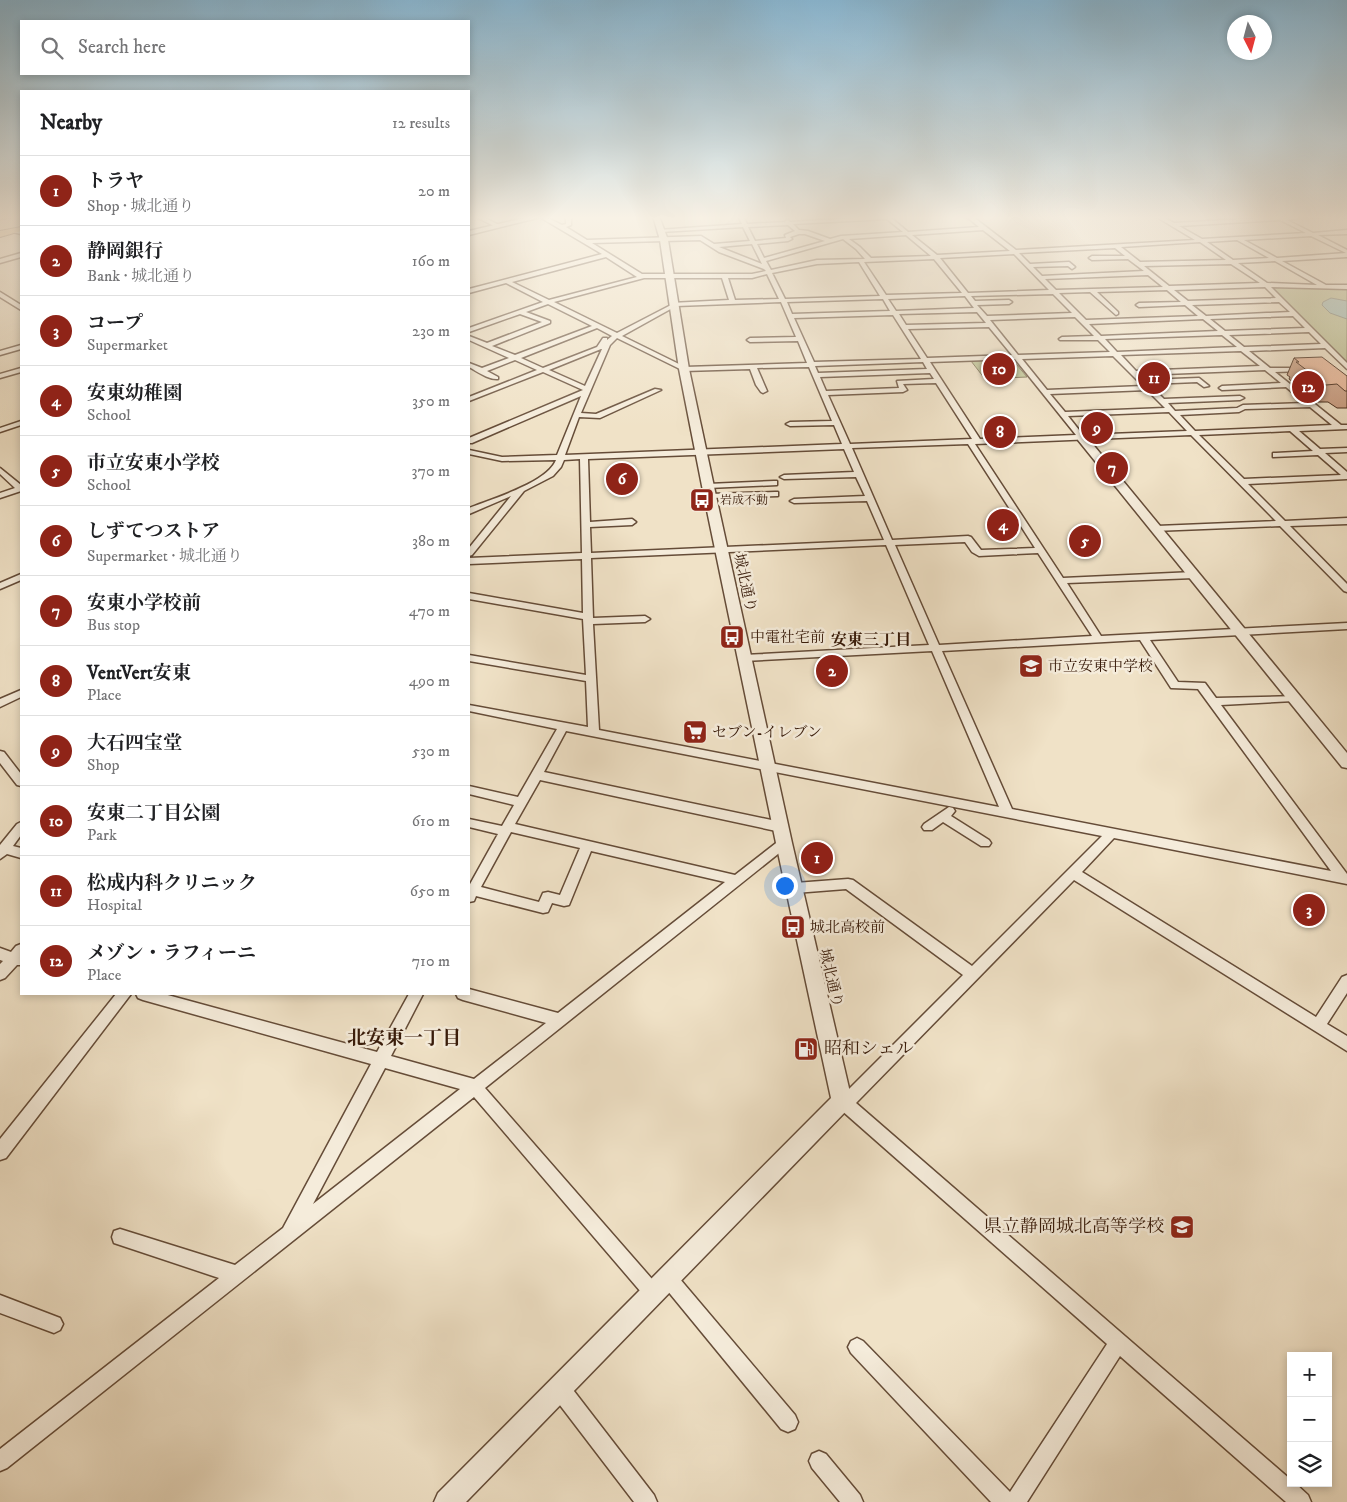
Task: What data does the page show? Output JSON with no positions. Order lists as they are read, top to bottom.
{
  "streets": {
    "street": ["城北通り"]
  },
  "districts": ["安東三丁目", "北安東一丁目"],
  "places": {
    "bus stop": ["岩成不動", "中電社宅前", "城北高校前"],
    "school or university": ["市立安東中学校", "県立静岡城北高等学校"],
    "supermarket": ["セブン-イレブン"],
    "fuel station": ["昭和シェル"]
  },
  "north": "bottom",
  "page": {
    "search": "Search here",
    "heading": ["Nearby", "12 results"],
    "list": [
      {
        "mark": "1",
        "name": "トラヤ",
        "note": "Shop · 城北通り",
        "value": "20 m"
      },
      {
        "mark": "2",
        "name": "静岡銀行",
        "note": "Bank · 城北通り",
        "value": "160 m"
      },
      {
        "mark": "3",
        "name": "コープ",
        "note": "Supermarket",
        "value": "230 m"
      },
      {
        "mark": "4",
        "name": "安東幼稚園",
        "note": "School",
        "value": "350 m"
      },
      {
        "mark": "5",
        "name": "市立安東小学校",
        "note": "School",
        "value": "370 m"
      },
      {
        "mark": "6",
        "name": "しずてつストア",
        "note": "Supermarket · 城北通り",
        "value": "380 m"
      },
      {
        "mark": "7",
        "name": "安東小学校前",
        "note": "Bus stop",
        "value": "470 m"
      },
      {
        "mark": "8",
        "name": "VentVert安東",
        "note": "Place",
        "value": "490 m"
      },
      {
        "mark": "9",
        "name": "大石四宝堂",
        "note": "Shop",
        "value": "530 m"
      },
      {
        "mark": "10",
        "name": "安東二丁目公園",
        "note": "Park",
        "value": "610 m"
      },
      {
        "mark": "11",
        "name": "松成内科クリニック",
        "note": "Hospital",
        "value": "650 m"
      },
      {
        "mark": "12",
        "name": "メゾン・ラフィーニ",
        "note": "Place",
        "value": "710 m"
      }
    ],
    "pins": [
      "10",
      "11",
      "12",
      "9",
      "8",
      "7",
      "6",
      "4",
      "5",
      "2",
      "1",
      "3"
    ],
    "map_buttons": ["+", "−"]
  }
}
